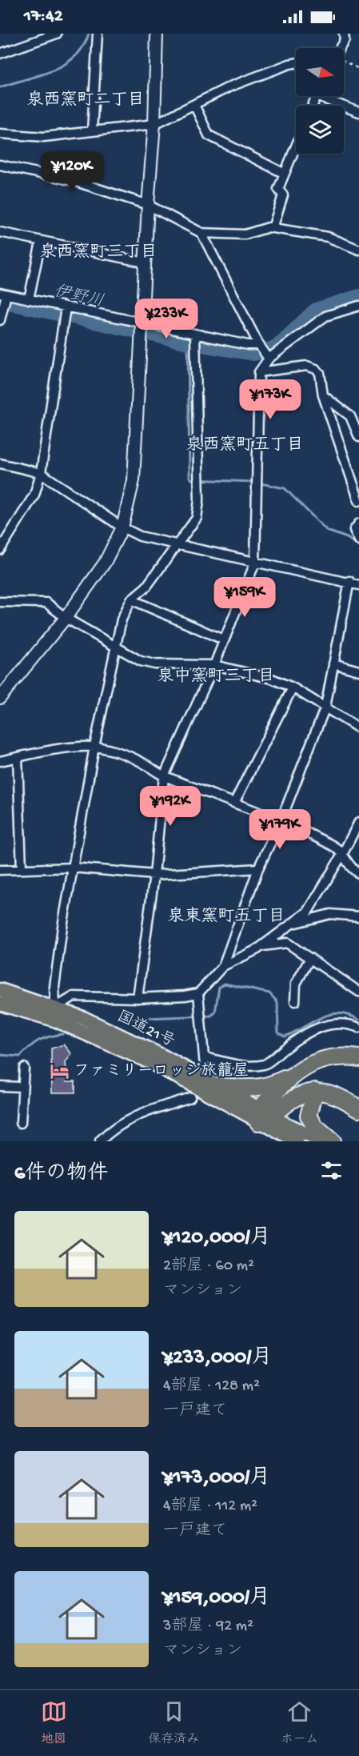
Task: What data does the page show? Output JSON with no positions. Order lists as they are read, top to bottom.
{
  "streets": {
    "highway": ["国道21号"]
  },
  "districts": [
    "泉西窯町二丁目",
    "泉西窯町三丁目",
    "泉西窯町五丁目",
    "泉中窯町三丁目",
    "泉東窯町五丁目"
  ],
  "water": ["伊野川"],
  "places": {
    "hotel": ["ファミリーロッジ旅籠屋"]
  },
  "north": "right",
  "page": {
    "status": "17:42",
    "price": [
      "¥120K",
      "¥233K",
      "¥173K",
      "¥159K",
      "¥192K",
      "¥179K"
    ],
    "heading": "6件の物件",
    "list": [
      {
        "name": "¥120,000/月",
        "note": "2部屋 · 60 m² · マンション"
      },
      {
        "name": "¥233,000/月",
        "note": "4部屋 · 128 m² · 一戸建て"
      },
      {
        "name": "¥173,000/月",
        "note": "4部屋 · 112 m² · 一戸建て"
      },
      {
        "name": "¥159,000/月",
        "note": "3部屋 · 92 m² · マンション"
      }
    ],
    "tabs": ["地図", "保存済み", "ホーム"]
  }
}
